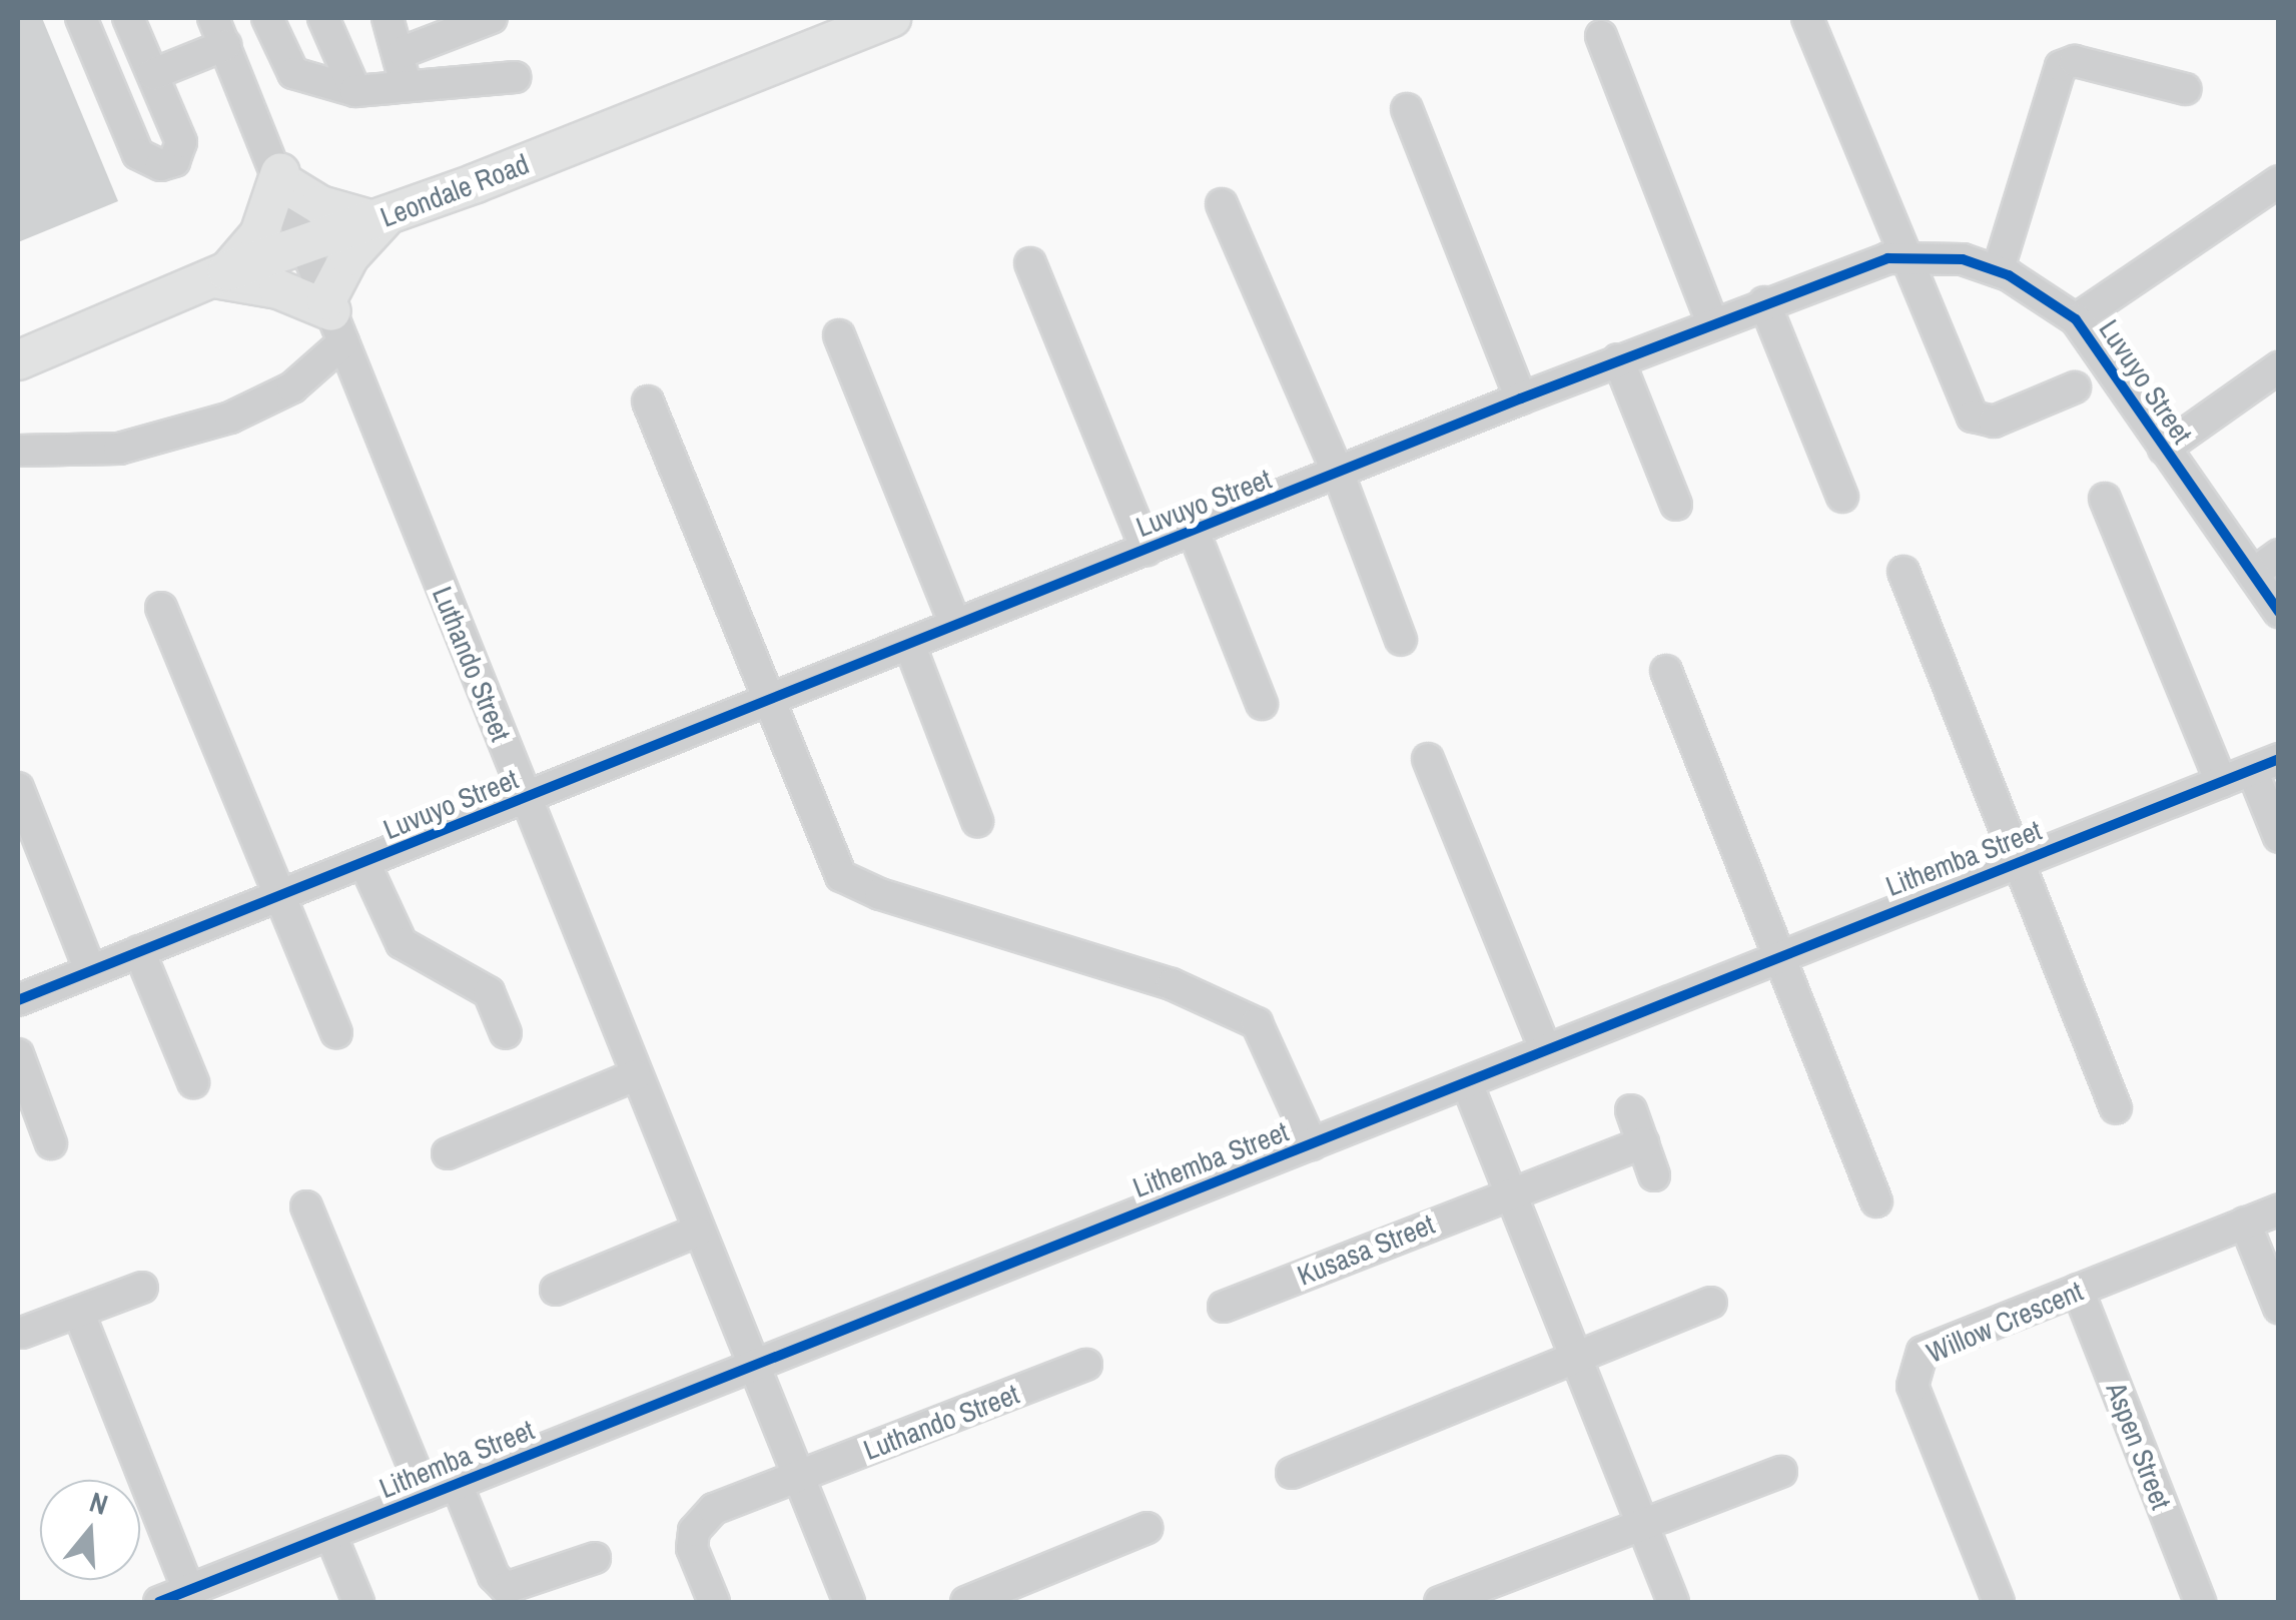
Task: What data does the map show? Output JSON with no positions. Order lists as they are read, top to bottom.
{
  "streets": {
    "main road": ["Leondale Road"],
    "street": [
      "Luvuyo Street",
      "Luthando Street",
      "Lithemba Street",
      "Kusasa Street",
      "Willow Crescent",
      "Aspen Street"
    ]
  },
  "crossings": [
    ["Leondale Road", "Luthando Street"],
    ["Luvuyo Street", "Luthando Street"],
    ["Luvuyo Street", "Lithemba Street"],
    ["Luthando Street", "Lithemba Street"],
    ["Willow Crescent", "Aspen Street"]
  ],
  "north": "top"
}
